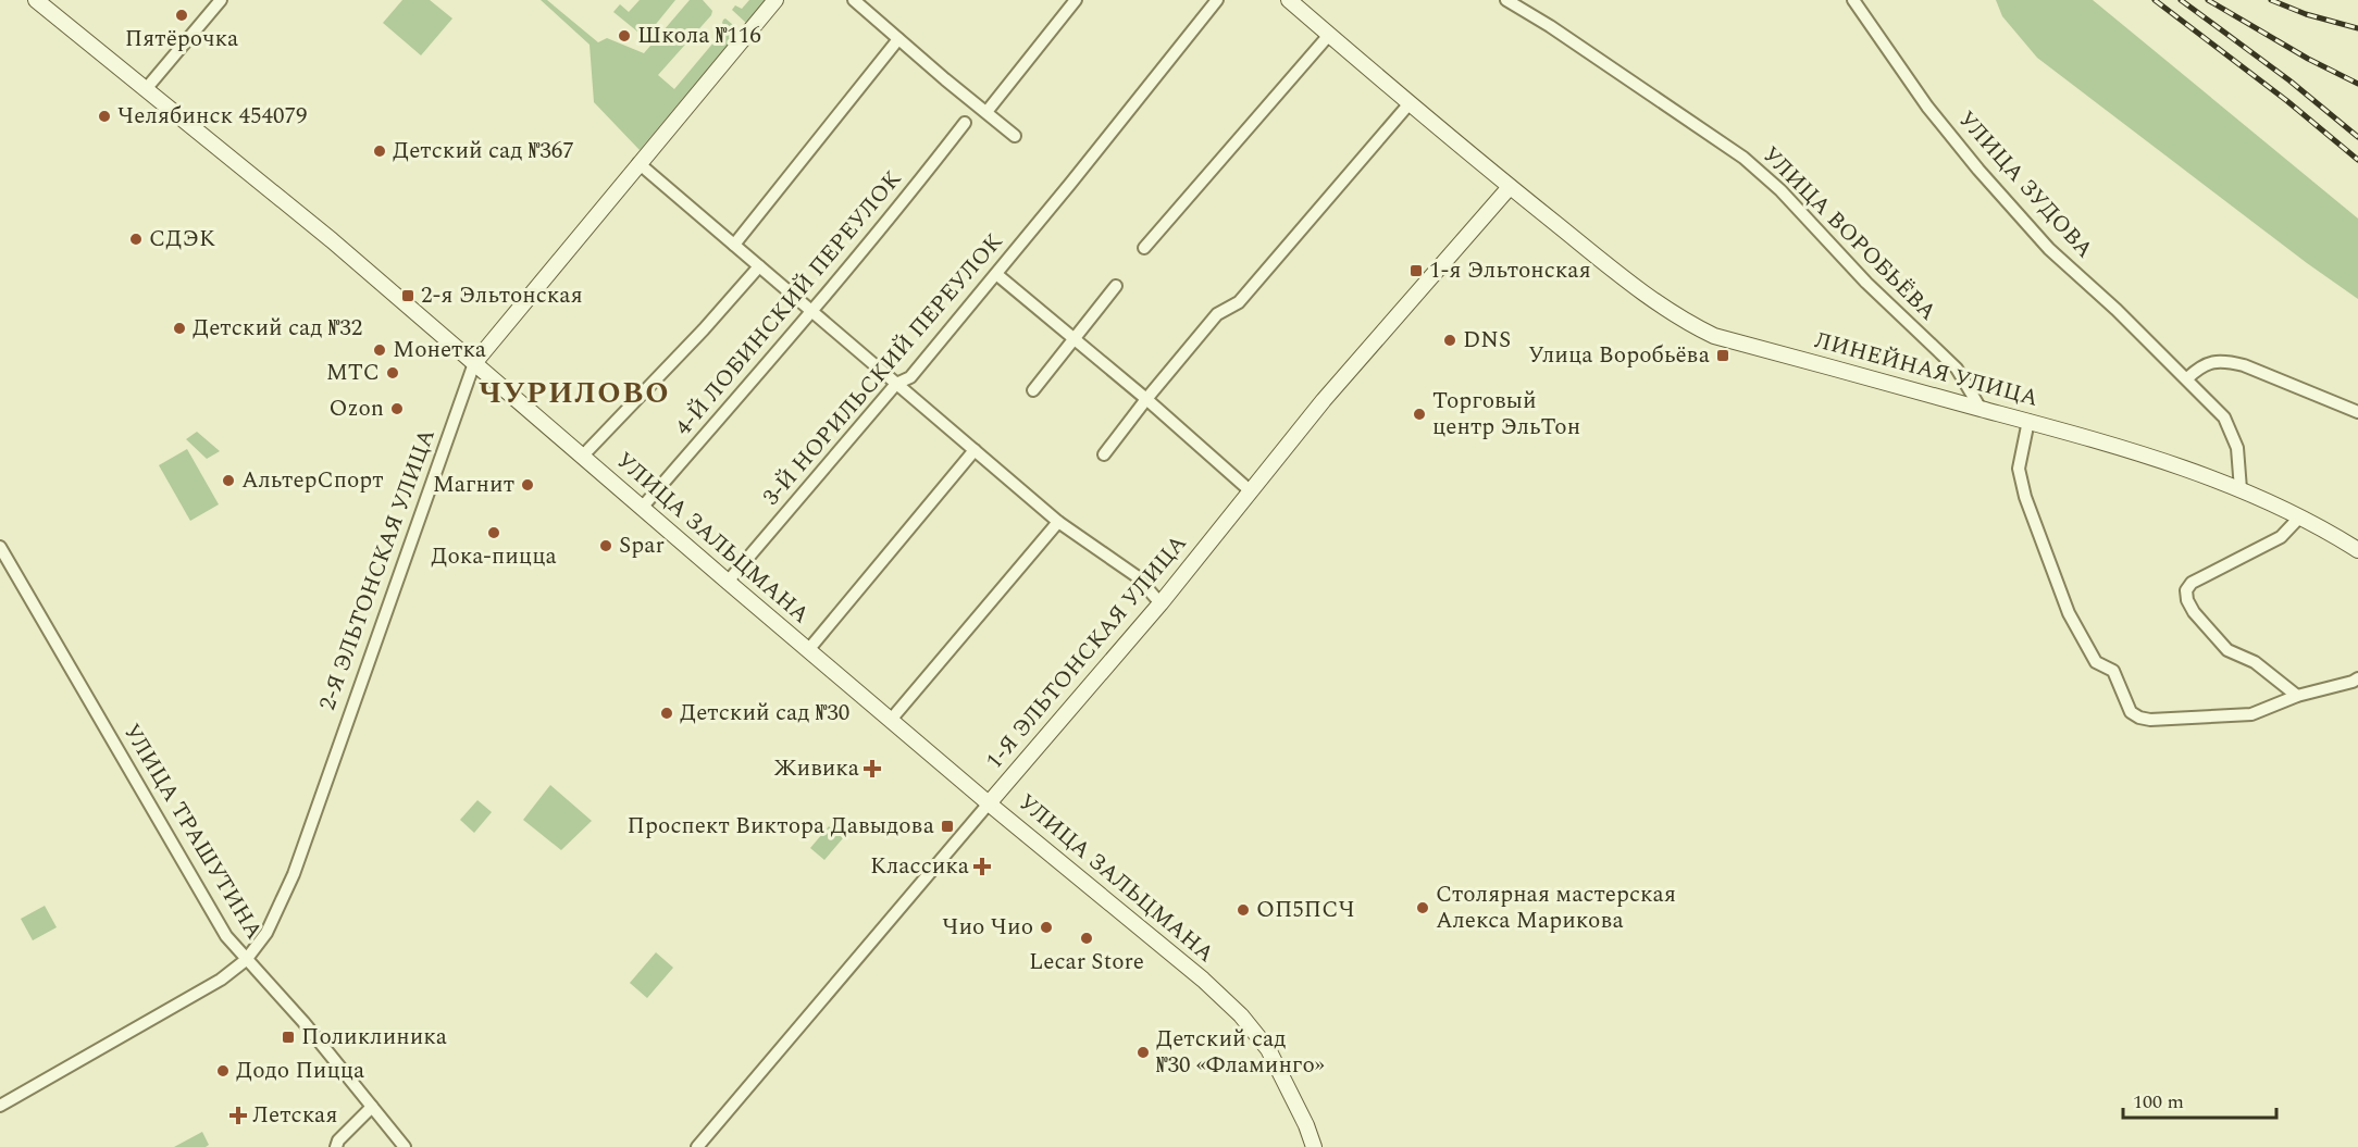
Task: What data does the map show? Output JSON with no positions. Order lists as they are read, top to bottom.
{
  "streets": {
    "street": [
      "УЛИЦА ЗУДОВА",
      "УЛИЦА ВОРОБЬЁВА",
      "4-Й ЛОБИНСКИЙ ПЕРЕУЛОК",
      "3-Й НОРИЛЬСКИЙ ПЕРЕУЛОК",
      "ЛИНЕЙНАЯ УЛИЦА",
      "УЛИЦА ЗАЛЬЦМАНА",
      "2-Я ЭЛЬТОНСКАЯ УЛИЦА",
      "1-Я ЭЛЬТОНСКАЯ УЛИЦА",
      "УЛИЦА ТРАШУТИНА"
    ]
  },
  "crossings": [
    ["УЛИЦА ЗУДОВА", "ЛИНЕЙНАЯ УЛИЦА"],
    ["УЛИЦА ВОРОБЬЁВА", "ЛИНЕЙНАЯ УЛИЦА"],
    ["4-Й ЛОБИНСКИЙ ПЕРЕУЛОК", "УЛИЦА ЗАЛЬЦМАНА"],
    ["3-Й НОРИЛЬСКИЙ ПЕРЕУЛОК", "УЛИЦА ЗАЛЬЦМАНА"],
    ["ЛИНЕЙНАЯ УЛИЦА", "1-Я ЭЛЬТОНСКАЯ УЛИЦА"],
    ["УЛИЦА ЗАЛЬЦМАНА", "2-Я ЭЛЬТОНСКАЯ УЛИЦА"],
    ["УЛИЦА ЗАЛЬЦМАНА", "1-Я ЭЛЬТОНСКАЯ УЛИЦА"],
    ["2-Я ЭЛЬТОНСКАЯ УЛИЦА", "УЛИЦА ТРАШУТИНА"]
  ],
  "districts": ["ЧУРИЛОВО"],
  "places": {
    "other": [
      "Пятёрочка",
      "Школа №116",
      "Челябинск 454079",
      "Детский сад №367",
      "СДЭК",
      "Детский сад №32",
      "DNS",
      "Монетка",
      "МТС",
      "Ozon",
      "Торговый центр ЭльТон",
      "АльтерСпорт",
      "Магнит",
      "Дока-пицца",
      "Spar",
      "Детский сад №30",
      "Столярная мастерская Алекса Марикова",
      "ОП5ПСЧ",
      "Чио Чио",
      "Lecar Store",
      "Детский сад №30 «Фламинго»",
      "Додо Пицца"
    ],
    "transit": [
      "1-я Эльтонская",
      "2-я Эльтонская",
      "Улица Воробьёва",
      "Проспект Виктора Давыдова",
      "Поликлиника"
    ],
    "health": ["Живика", "Классика", "Летская"]
  },
  "scale_bar": "100 m"
}
